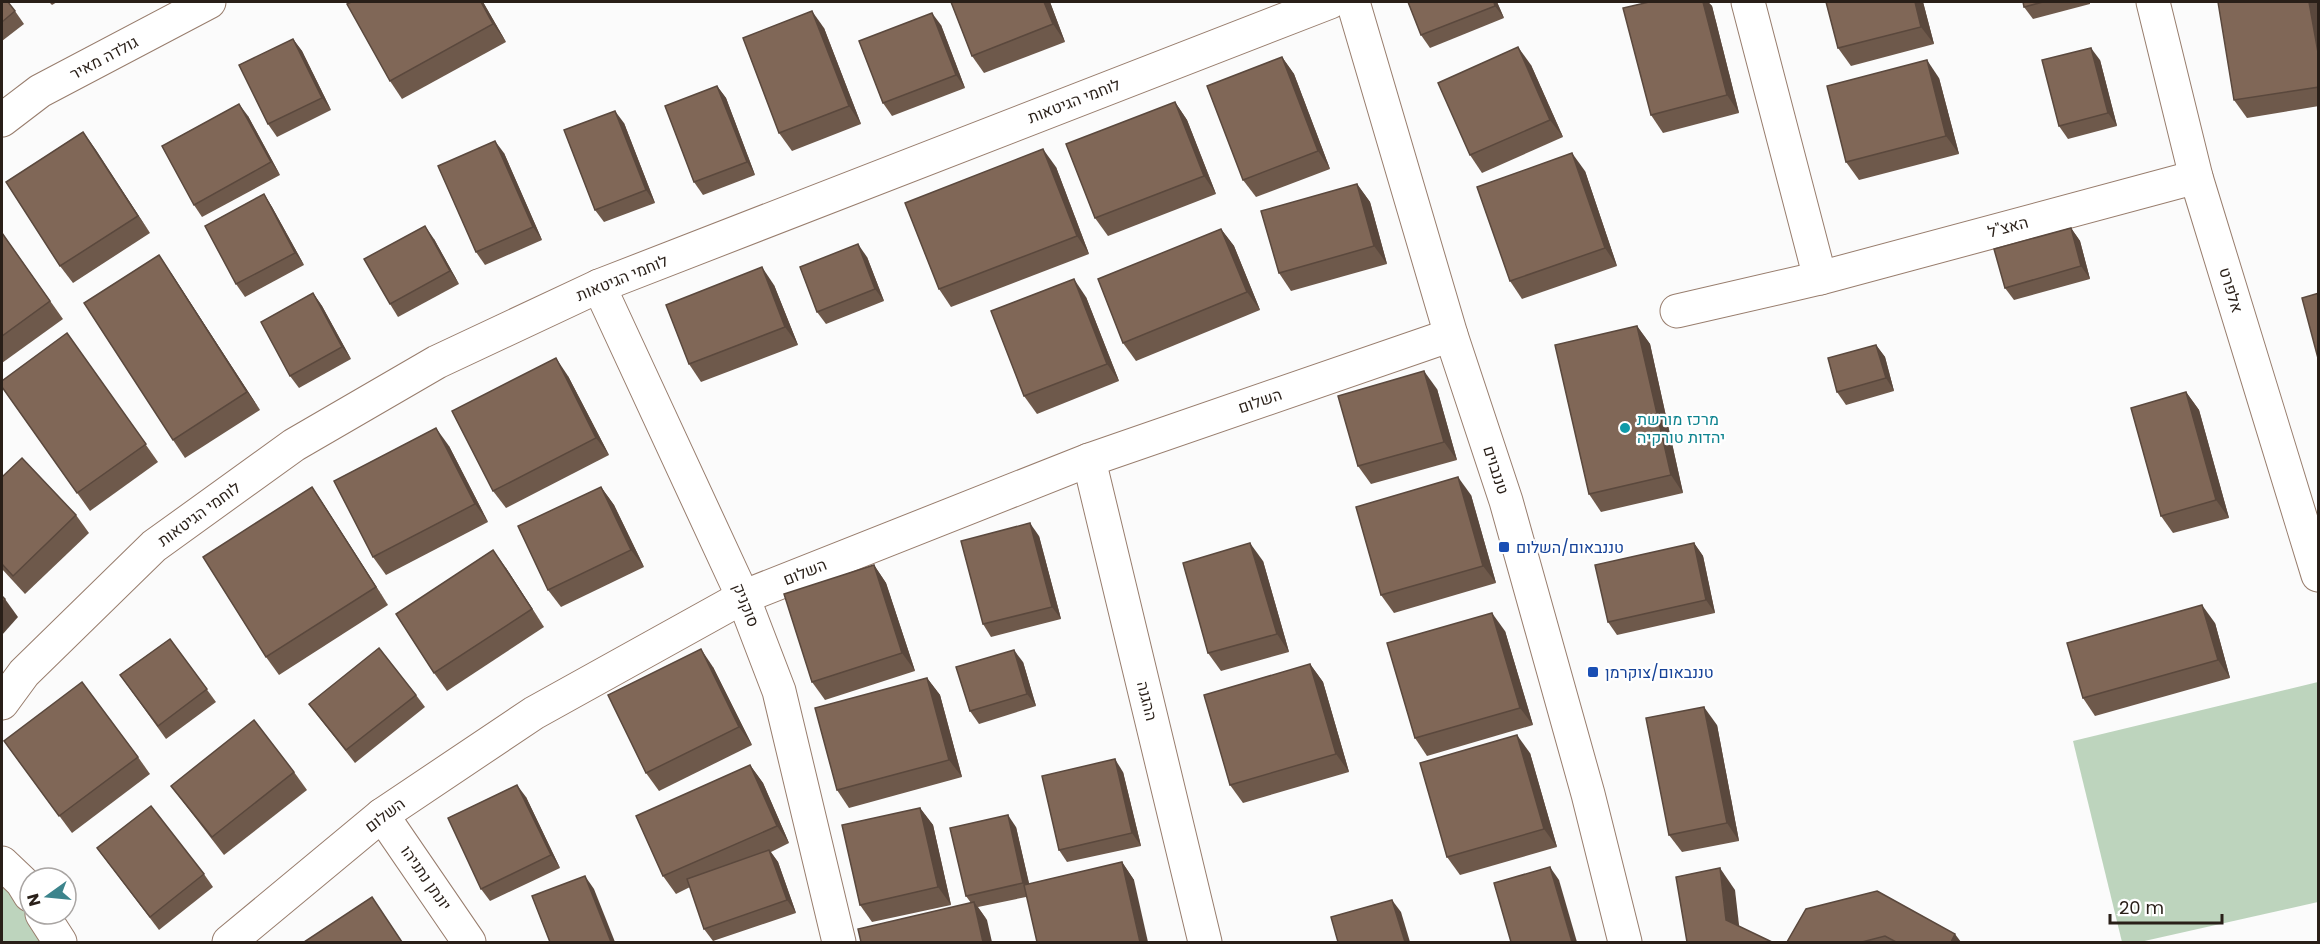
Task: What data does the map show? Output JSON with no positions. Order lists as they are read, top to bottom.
{
  "streets": {
    "street": [
      "גולדה מאיר",
      "לוחמי הגיטאות",
      "האצ\"ל",
      "אלפרט",
      "השלום",
      "טננבוים",
      "סוקניק",
      "ההגנה",
      "יונתן נתניהו"
    ]
  },
  "crossings": [
    ["לוחמי הגיטאות", "סוקניק"],
    ["האצ\"ל", "אלפרט"],
    ["השלום", "טננבוים"],
    ["השלום", "סוקניק"],
    ["השלום", "ההגנה"],
    ["השלום", "יונתן נתניהו"]
  ],
  "places": {
    "other": ["מרכז מורשת יהדות טורקיה"],
    "transit": ["טננבאום/השלום", "טננבאום/צוקרמן"]
  },
  "scale_bar": "20 m",
  "north": "left"
}
